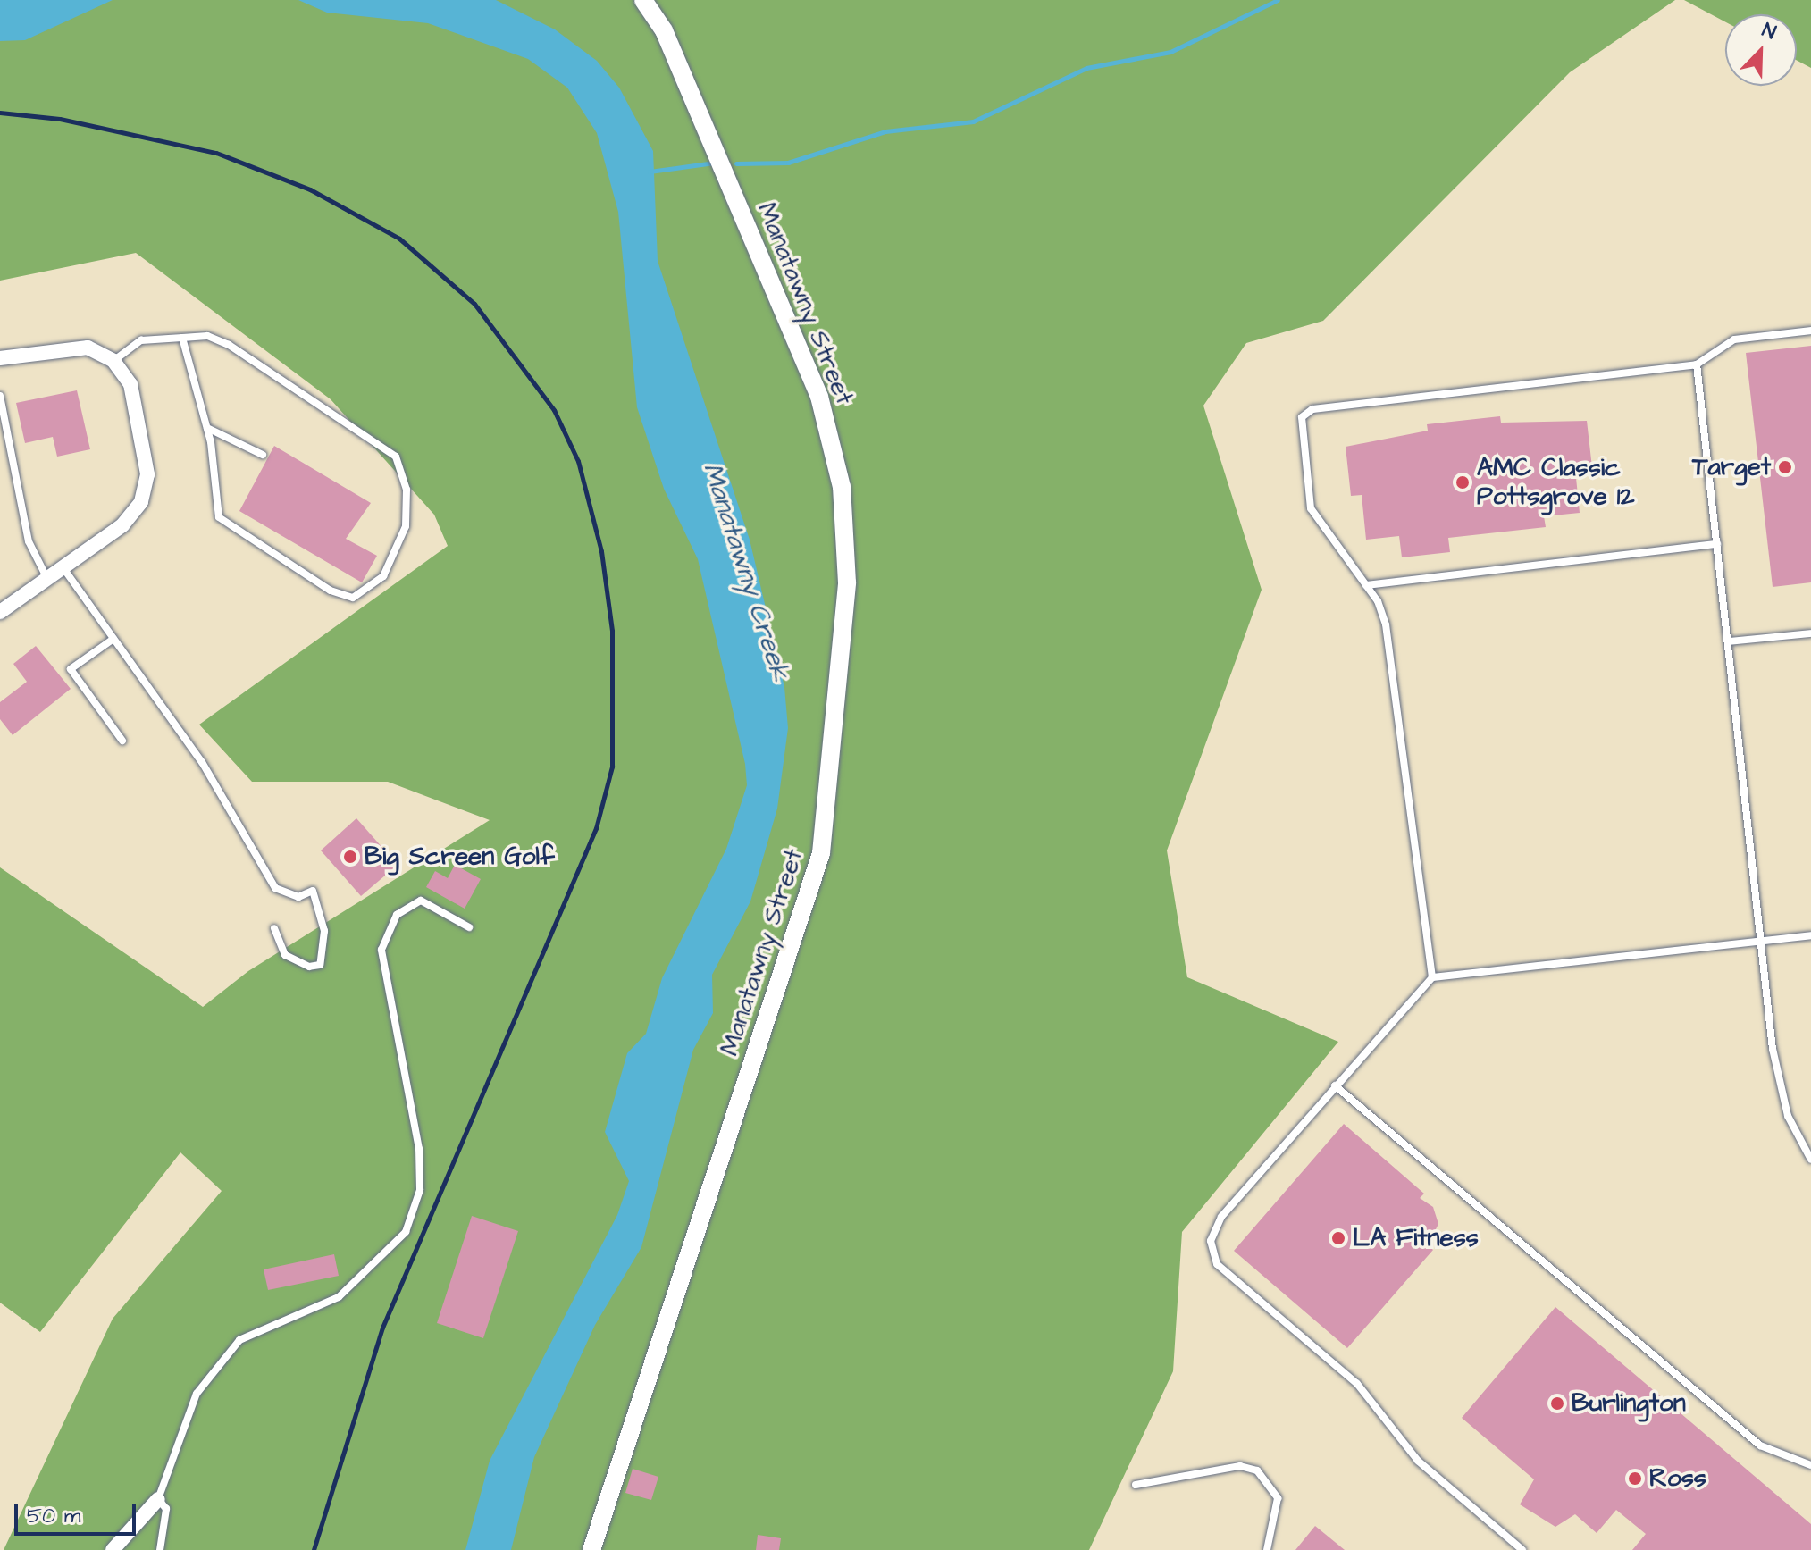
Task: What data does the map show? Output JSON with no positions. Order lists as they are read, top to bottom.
{
  "streets": {
    "street": ["Manatawny Street"]
  },
  "water": ["Manatawny Creek"],
  "places": [
    "Target",
    "AMC Classic Pottsgrove 12",
    "Big Screen Golf",
    "LA Fitness",
    "Burlington",
    "Ross"
  ],
  "scale_bar": "50 m",
  "north": "top right"
}
